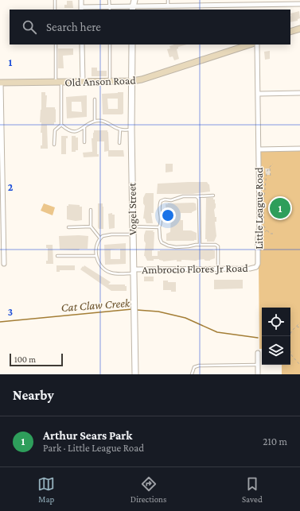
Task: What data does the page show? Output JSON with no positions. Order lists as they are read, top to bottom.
{
  "streets": {
    "main road": ["Old Anson Road"],
    "street": ["Little League Road", "Vogel Street", "Ambrocio Flores Jr Road"]
  },
  "crossings": [
    ["Old Anson Road", "Vogel Street"],
    ["Little League Road", "Ambrocio Flores Jr Road"],
    ["Vogel Street", "Ambrocio Flores Jr Road"]
  ],
  "water": ["Cat Claw Creek"],
  "scale_bar": "100 m",
  "page": {
    "search": "Search here",
    "pins": "1",
    "scale": "100 m",
    "heading": "Nearby",
    "list": [
      {
        "mark": "1",
        "name": "Arthur Sears Park",
        "note": "Park · Little League Road",
        "value": "210 m"
      }
    ],
    "nav": ["Map", "Directions", "Saved"]
  },
  "grid": {
    "rows": ["1", "2", "3"]
  }
}
